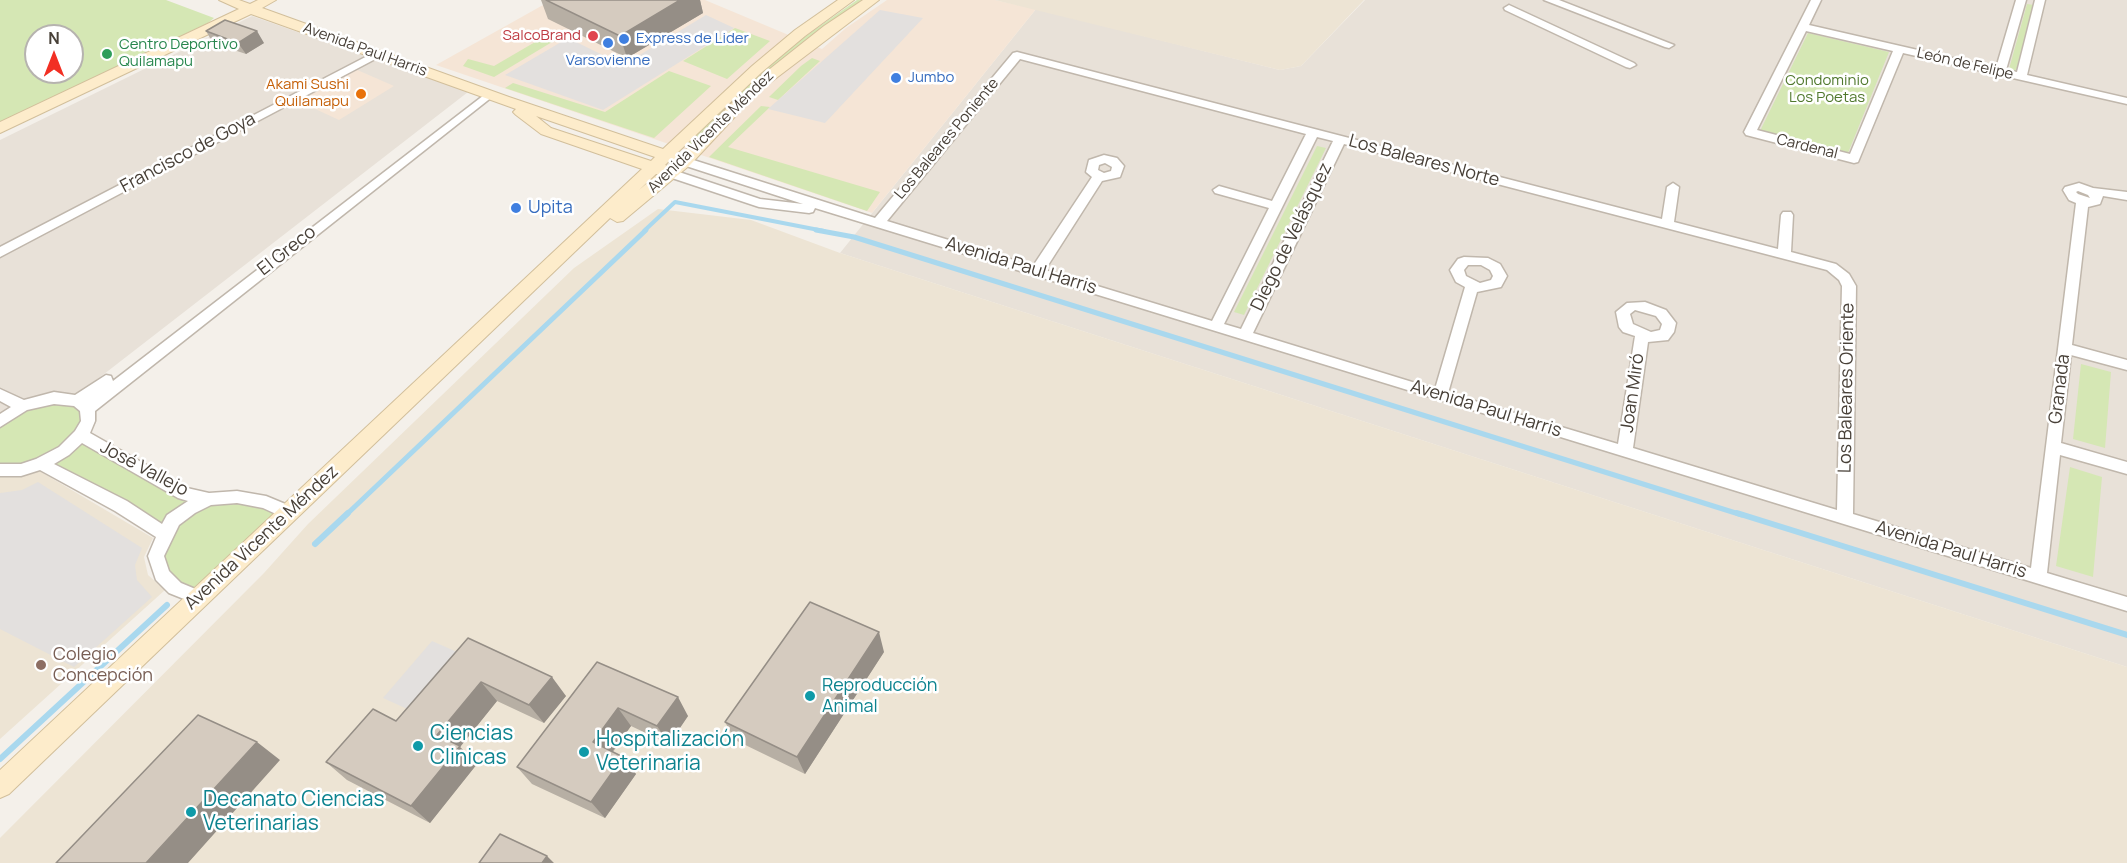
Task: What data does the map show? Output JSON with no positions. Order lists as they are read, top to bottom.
{
  "streets": {
    "main road": ["Avenida Paul Harris", "Avenida Vicente Méndez"],
    "street": [
      "León de Felipe",
      "Los Baleares Poniente",
      "Cardenal",
      "Francisco de Goya",
      "Los Baleares Norte",
      "Diego de Velásquez",
      "El Greco",
      "Los Baleares Oriente",
      "Granada",
      "Joan Miró",
      "José Vallejo"
    ]
  },
  "crossings": [
    ["Avenida Paul Harris", "Avenida Vicente Méndez"],
    ["Avenida Paul Harris", "Los Baleares Poniente"],
    ["Avenida Paul Harris", "Francisco de Goya"],
    ["Avenida Paul Harris", "Diego de Velásquez"],
    ["Avenida Paul Harris", "El Greco"],
    ["Avenida Paul Harris", "Los Baleares Oriente"],
    ["Avenida Paul Harris", "Granada"],
    ["Avenida Paul Harris", "Joan Miró"],
    ["León de Felipe", "Cardenal"],
    ["Avenida Vicente Méndez", "José Vallejo"],
    ["Los Baleares Poniente", "Los Baleares Norte"],
    ["Los Baleares Norte", "Diego de Velásquez"],
    ["Los Baleares Norte", "Los Baleares Oriente"],
    ["El Greco", "José Vallejo"]
  ],
  "parks": ["Condominio Los Poetas"],
  "places": [
    "SalcoBrand",
    "Express de Lider",
    "Varsovienne",
    "Centro Deportivo Quilamapu",
    "Jumbo",
    "Akami Sushi Quilamapu",
    "Upita",
    "Colegio Concepción",
    "Reproducción Animal",
    "Ciencias Clinicas",
    "Hospitalización Veterinaria",
    "Decanato Ciencias Veterinarias"
  ],
  "north": "top"
}
